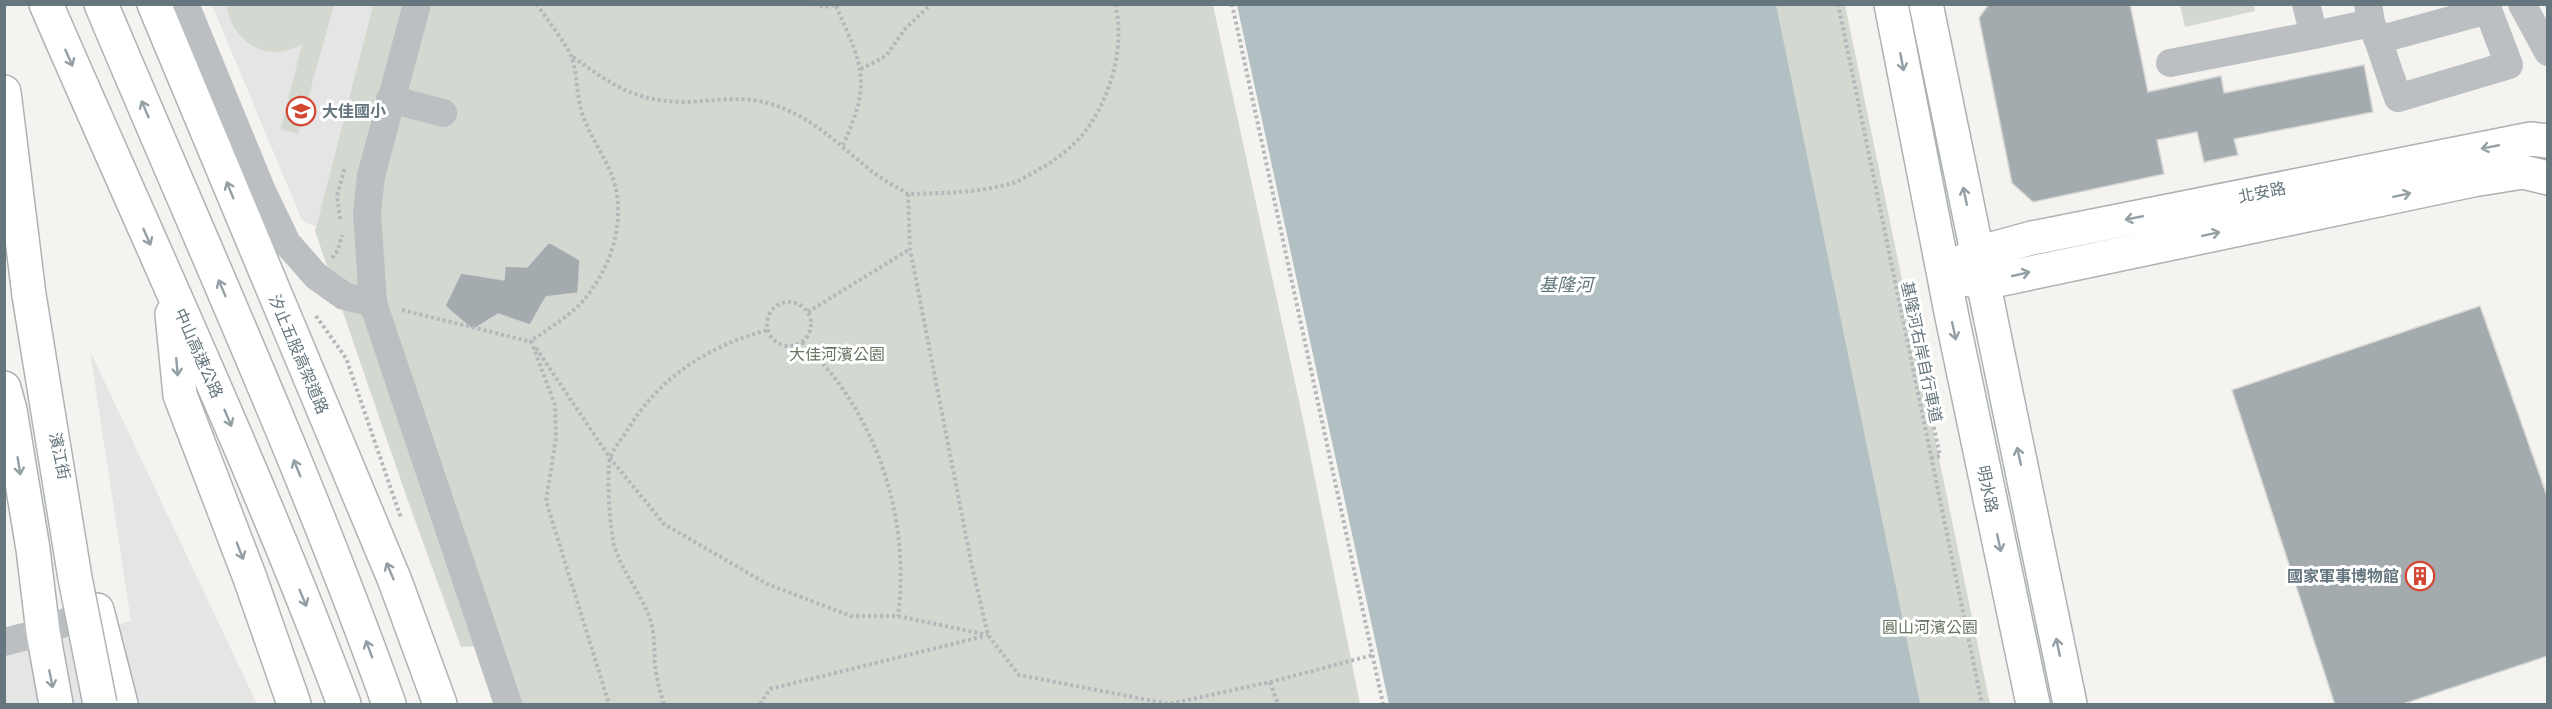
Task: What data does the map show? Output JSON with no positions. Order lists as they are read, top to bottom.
{
  "streets": {
    "main road": [
      "北安路",
      "中山高速公路",
      "汐止五股高架道路",
      "濱江街",
      "明水路"
    ],
    "path": ["基隆河右岸自行車道"]
  },
  "crossings": [
    ["北安路", "明水路"]
  ],
  "water": ["基隆河"],
  "parks": ["大佳河濱公園", "圓山河濱公園"],
  "places": {
    "school or university": ["大佳國小"],
    "building": ["國家軍事博物館"]
  }
}
